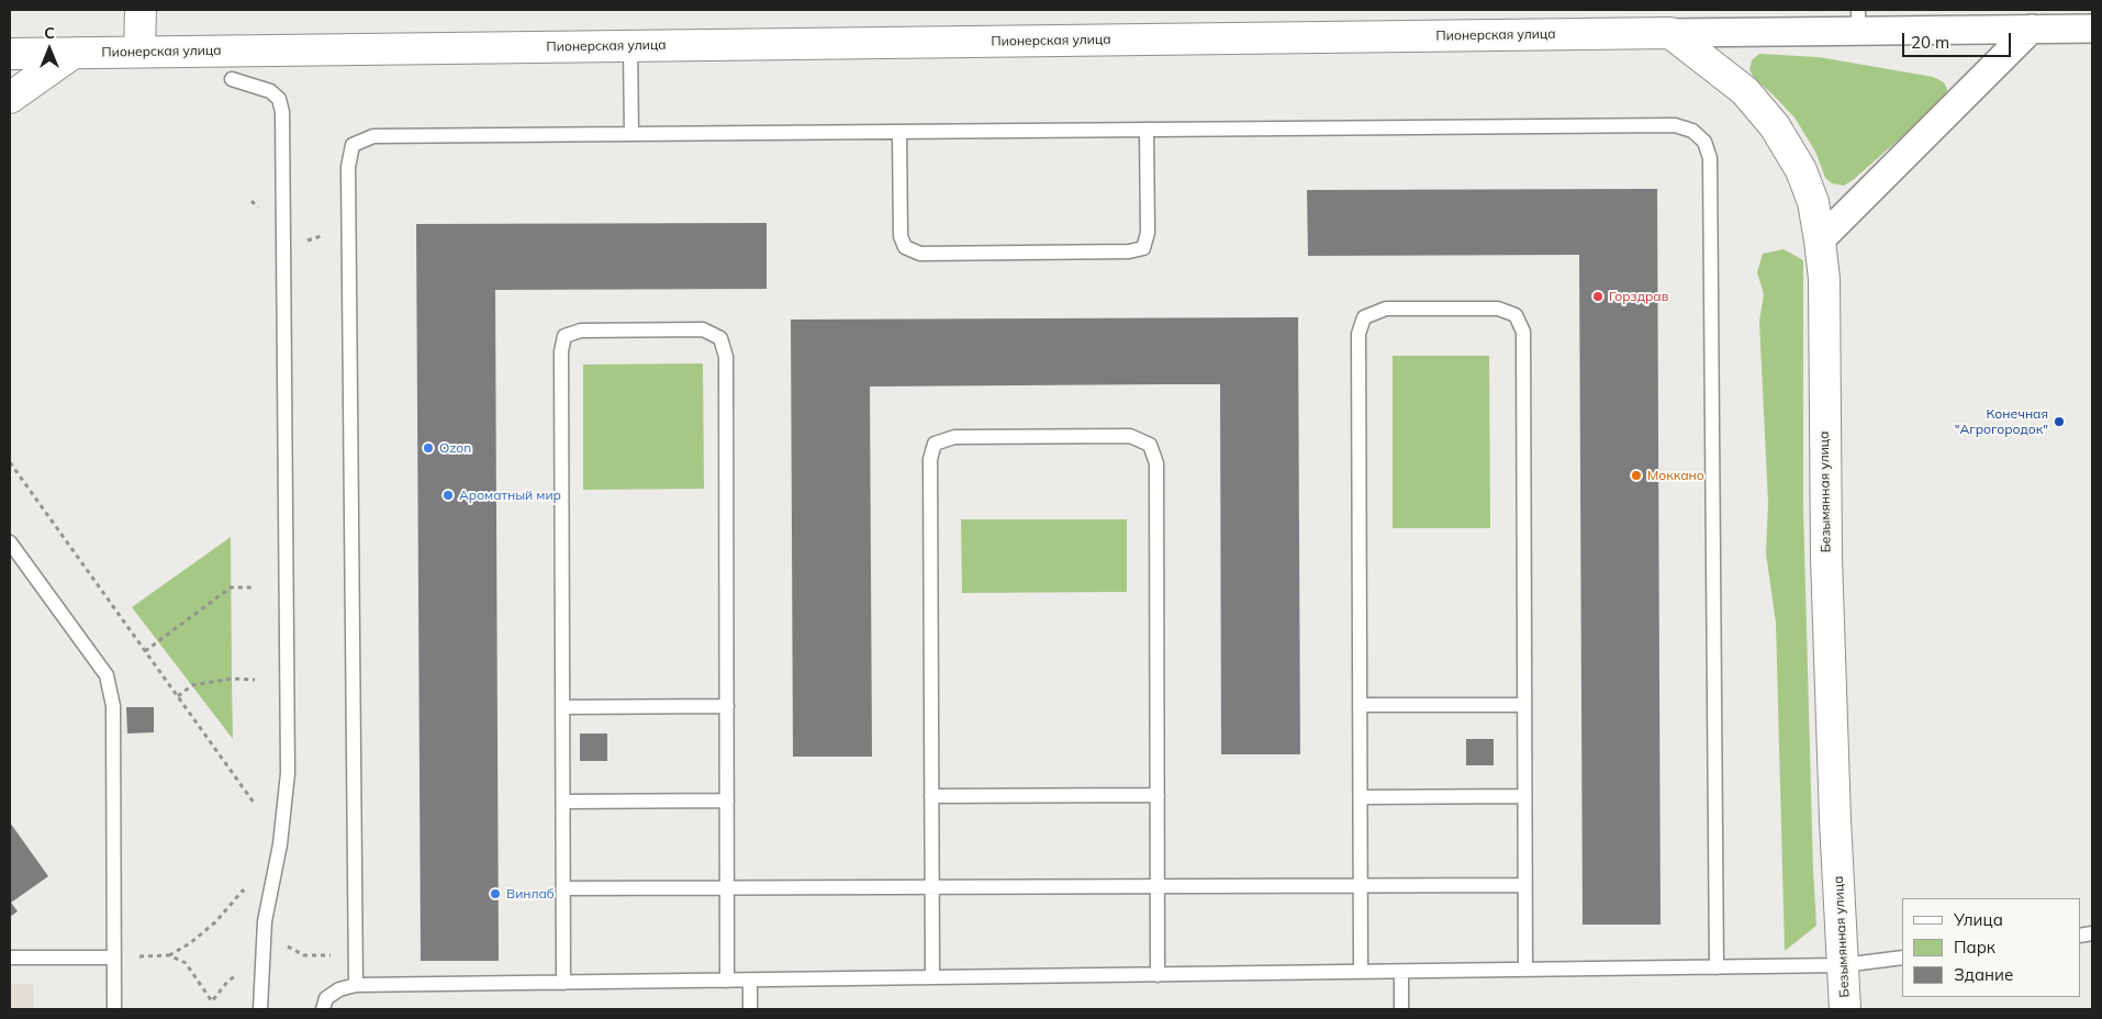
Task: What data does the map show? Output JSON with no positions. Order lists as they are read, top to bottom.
{
  "streets": {
    "street": ["Пионерская улица", "Безымянная улица"]
  },
  "crossings": [
    ["Пионерская улица", "Безымянная улица"]
  ],
  "places": [
    "Горздрав",
    "Конечная \"Агрогородок\"",
    "Ozon",
    "Моккано",
    "Ароматный мир",
    "Винлаб"
  ],
  "legend": ["Улица", "Парк", "Здание"],
  "scale_bar": "20 m",
  "north": "top"
}
